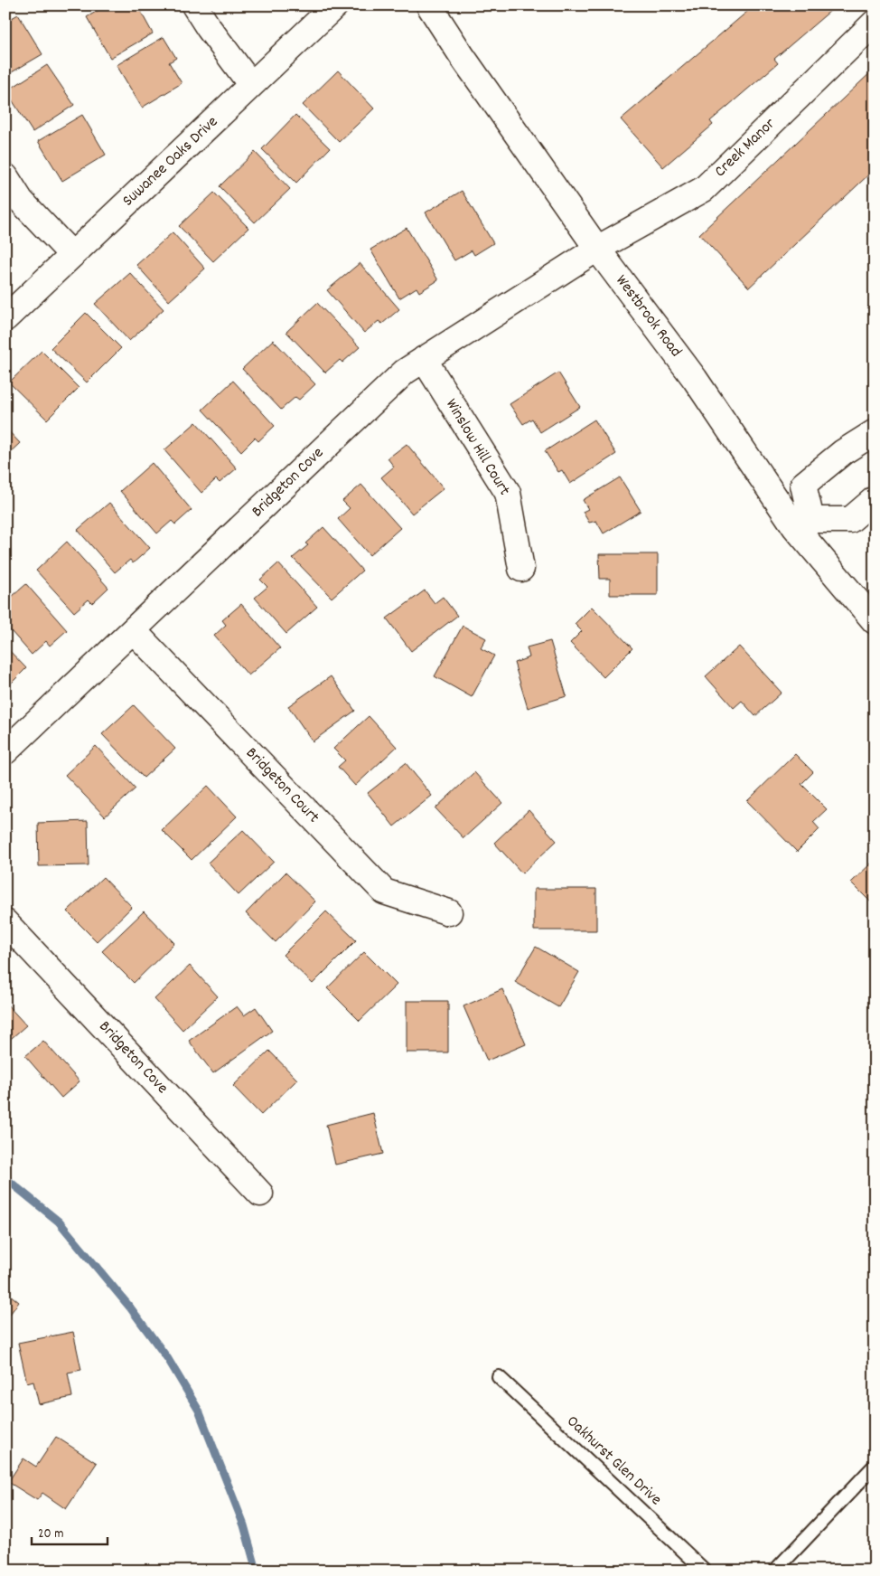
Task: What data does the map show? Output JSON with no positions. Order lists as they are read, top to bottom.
{
  "streets": {
    "street": [
      "Creek Manor",
      "Suwanee Oaks Drive",
      "Westbrook Road",
      "Winslow Hill Court",
      "Bridgeton Cove",
      "Bridgeton Court"
    ],
    "lane": ["Oakhurst Glen Drive"]
  },
  "crossings": [
    ["Creek Manor", "Westbrook Road"],
    ["Creek Manor", "Bridgeton Cove"],
    ["Westbrook Road", "Bridgeton Cove"],
    ["Winslow Hill Court", "Bridgeton Cove"],
    ["Bridgeton Cove", "Bridgeton Court"]
  ],
  "scale_bar": "20 m"
}
